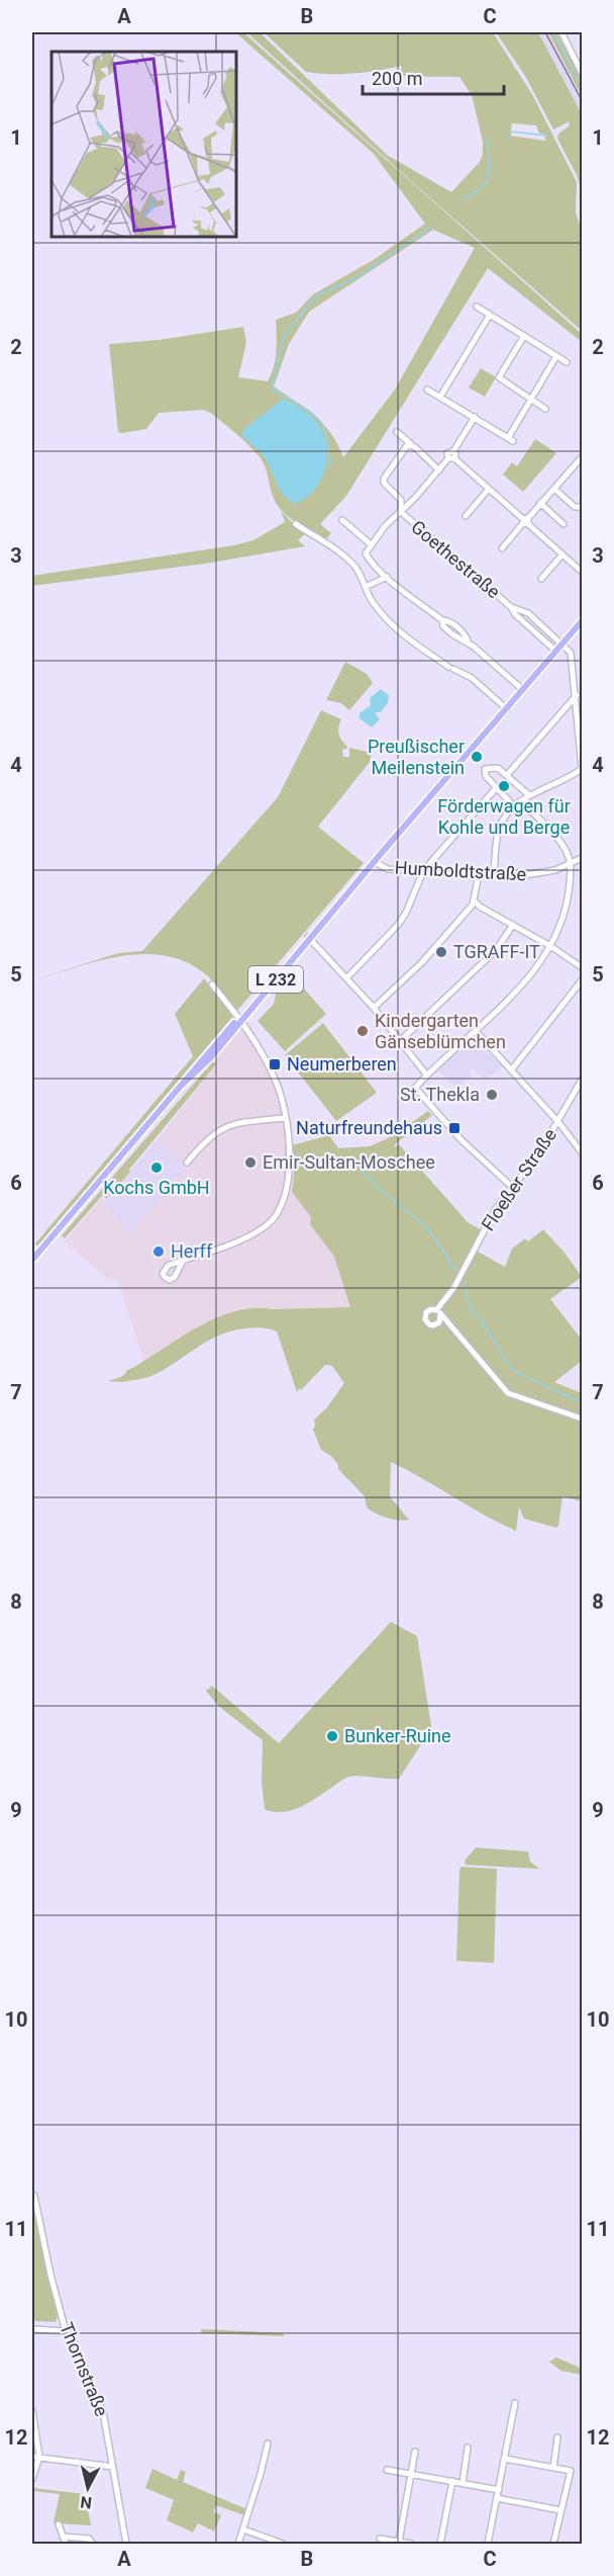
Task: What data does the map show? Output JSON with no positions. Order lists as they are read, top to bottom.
{
  "streets": {
    "main road": ["L 232"],
    "street": [
      "Goethestraße",
      "Humboldtstraße",
      "Floeßer Straße",
      "Thornstraße"
    ]
  },
  "crossings": [
    ["Goethestraße", "L 232"],
    ["Humboldtstraße", "L 232"]
  ],
  "places": {
    "other": [
      "Preußischer Meilenstein",
      "Förderwagen für Kohle und Berge",
      "TGRAFF-IT",
      "Kindergarten Gänseblümchen",
      "St. Thekla",
      "Emir-Sultan-Moschee",
      "Kochs GmbH",
      "Herff",
      "Bunker-Ruine"
    ],
    "transit": ["Neumerberen", "Naturfreundehaus"]
  },
  "scale_bar": "200 m",
  "north": "bottom",
  "grid": {
    "columns": ["A", "B", "C"],
    "rows": [
      "1",
      "2",
      "3",
      "4",
      "5",
      "6",
      "7",
      "8",
      "9",
      "10",
      "11",
      "12"
    ]
  }
}
